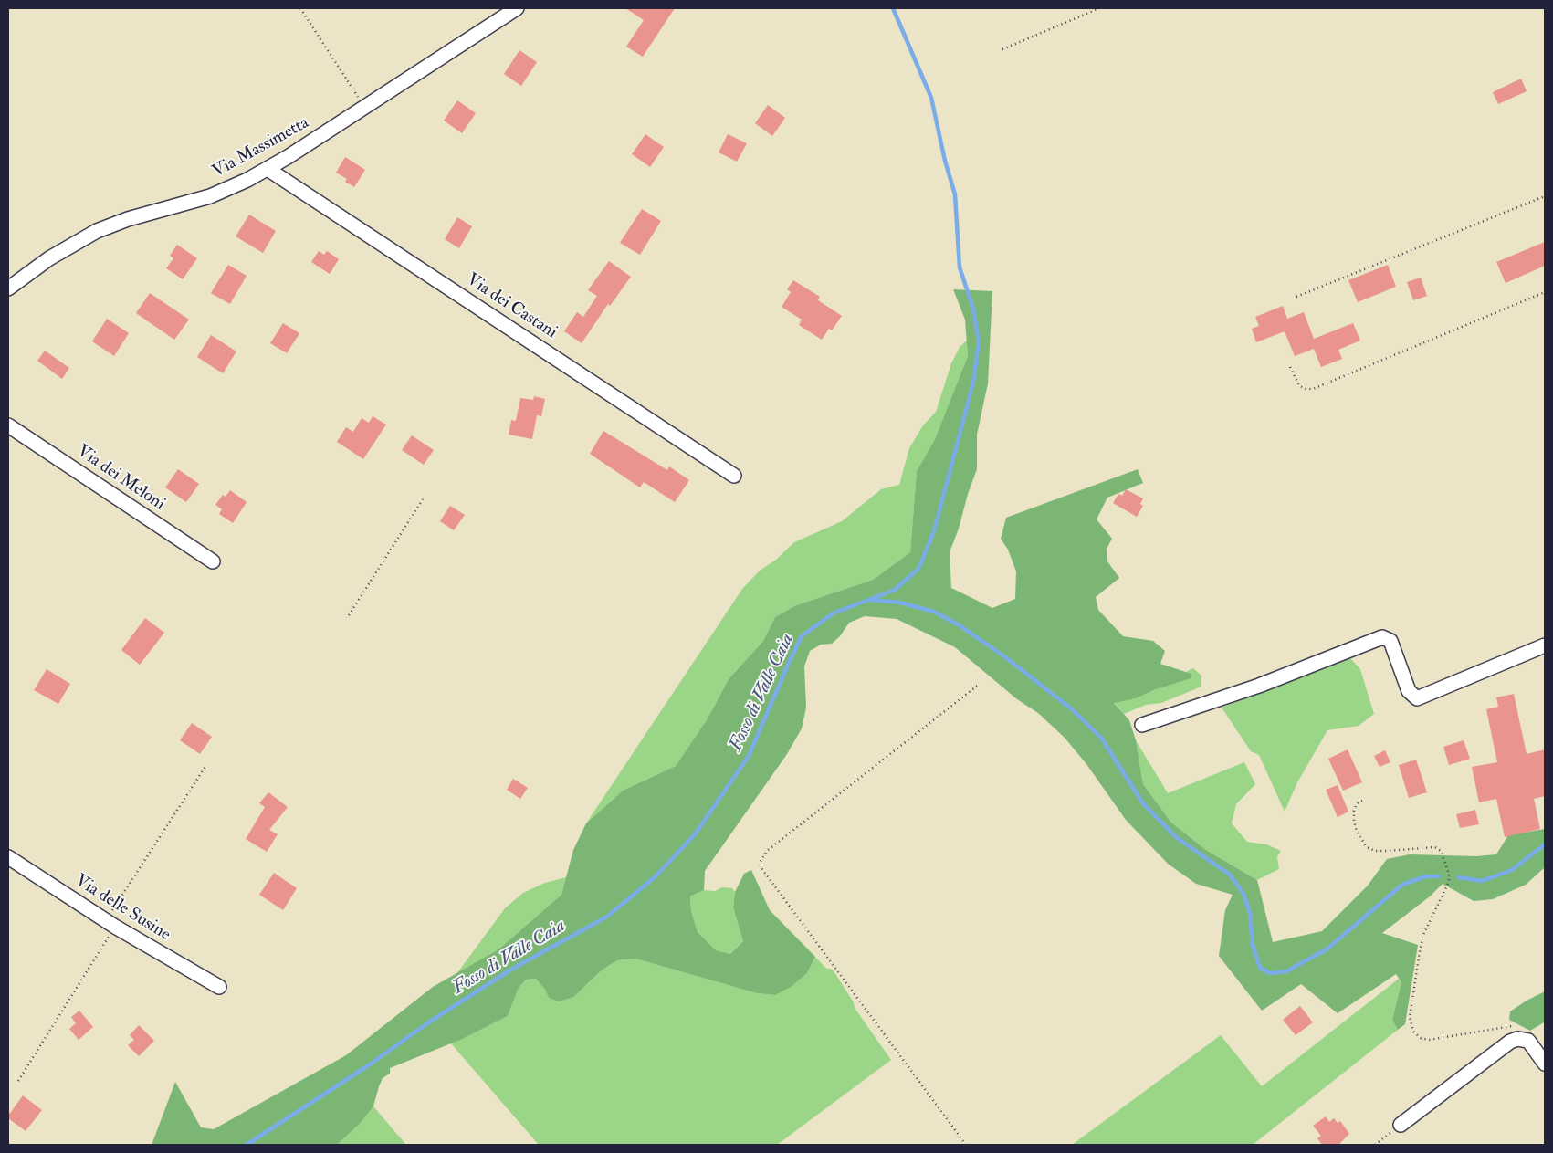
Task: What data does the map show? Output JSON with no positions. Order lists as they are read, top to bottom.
{
  "streets": {
    "street": [
      "Via Massimetta",
      "Via dei Castani",
      "Via dei Meloni",
      "Via delle Susine"
    ]
  },
  "crossings": [
    ["Via Massimetta", "Via dei Castani"]
  ],
  "water": ["Fosso di Valle Caia"]
}
